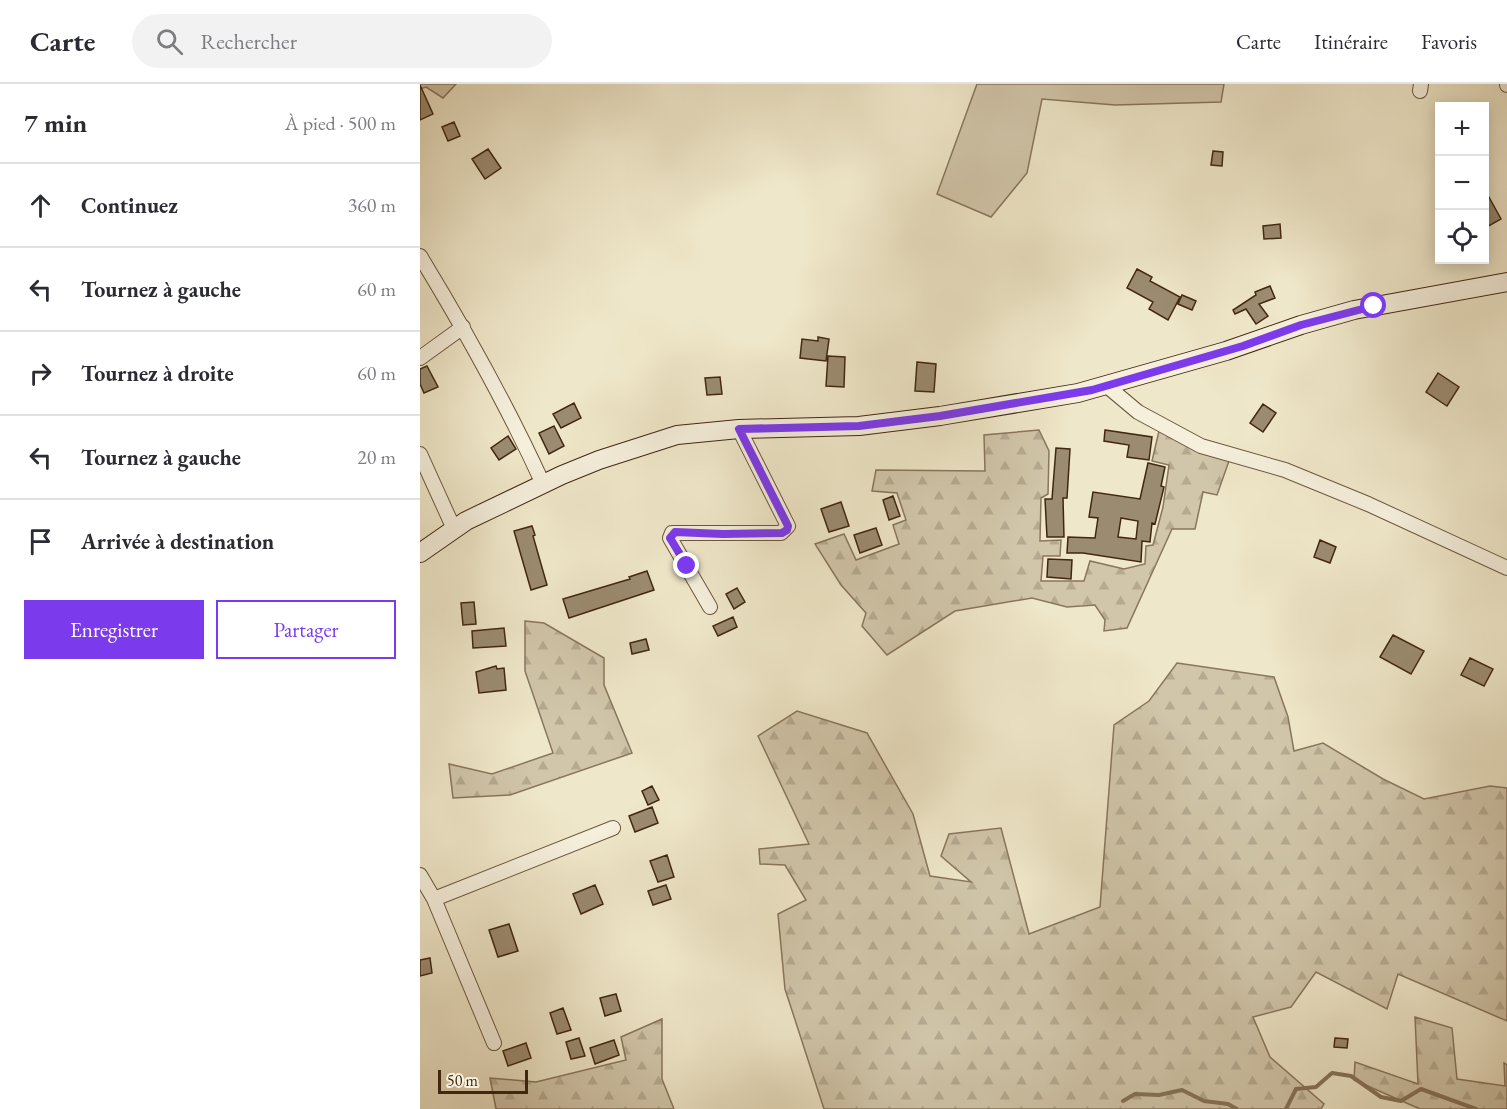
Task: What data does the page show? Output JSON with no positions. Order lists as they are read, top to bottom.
{
  "scale_bar": "50 m",
  "page": {
    "header": "Carte",
    "search": "Rechercher",
    "nav": ["Carte", "Itinéraire", "Favoris"],
    "heading": ["7 min", "À pied · 500 m"],
    "map_buttons": ["+", "−"],
    "list": [
      ["Continuez", "360 m"],
      ["Tournez à gauche", "60 m"],
      ["Tournez à droite", "60 m"],
      ["Tournez à gauche", "20 m"],
      "Arrivée à destination"
    ],
    "buttons": ["Enregistrer", "Partager"],
    "scale": "50 m"
  }
}
